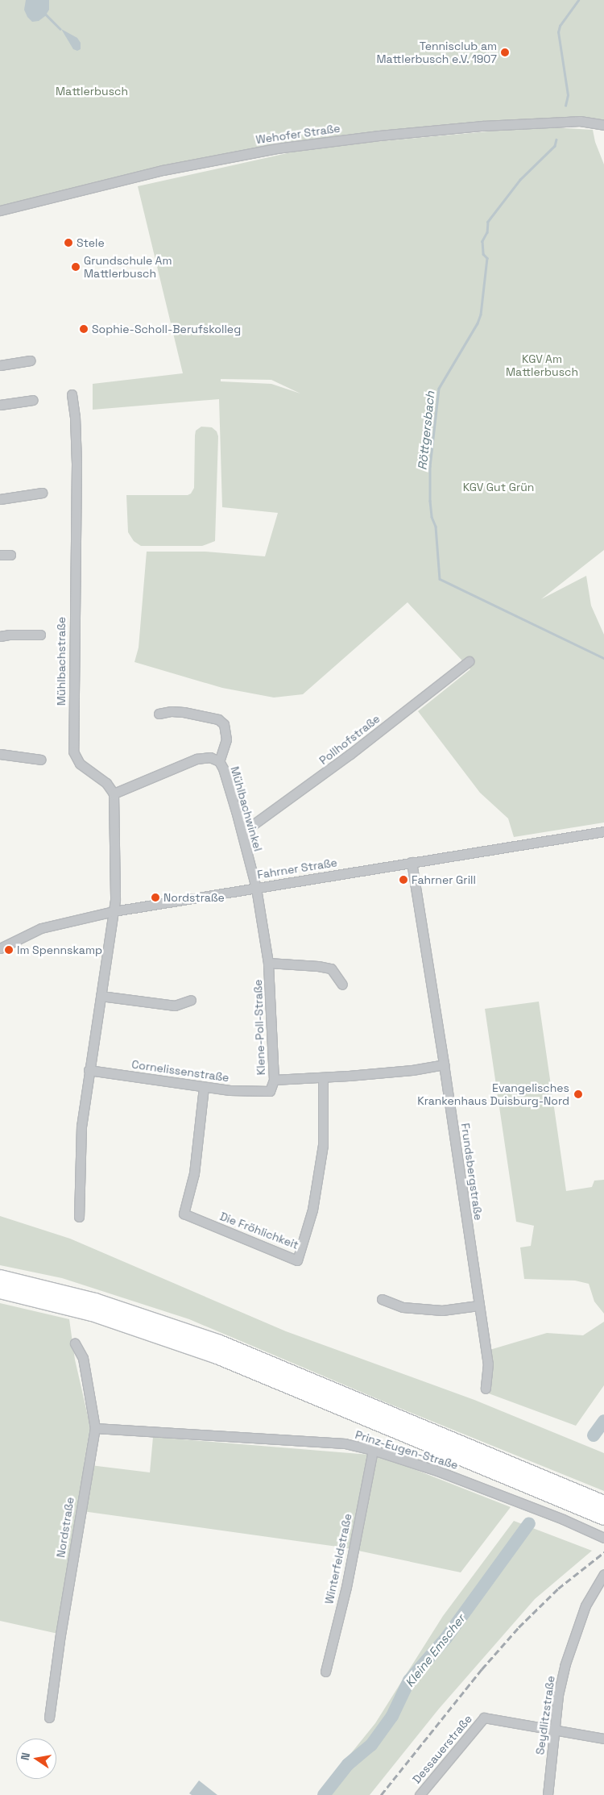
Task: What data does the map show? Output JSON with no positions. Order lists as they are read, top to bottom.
{
  "streets": {
    "street": [
      "Wehofer Straße",
      "Mühlbachstraße",
      "Pollhofstraße",
      "Mühlbachwinkel",
      "Fahrner Straße",
      "Klene-Poll-Straße",
      "Cornelissenstraße",
      "Frundsbergstraße",
      "Die Fröhlichkeit",
      "Prinz-Eugen-Straße",
      "Nordstraße",
      "Winterfeldstraße",
      "Seydlitzstraße",
      "Dessauerstraße"
    ]
  },
  "crossings": [
    ["Mühlbachstraße", "Mühlbachwinkel"],
    ["Pollhofstraße", "Mühlbachwinkel"],
    ["Mühlbachwinkel", "Fahrner Straße"],
    ["Mühlbachwinkel", "Klene-Poll-Straße"],
    ["Fahrner Straße", "Klene-Poll-Straße"],
    ["Fahrner Straße", "Frundsbergstraße"],
    ["Klene-Poll-Straße", "Cornelissenstraße"],
    ["Cornelissenstraße", "Die Fröhlichkeit"],
    ["Prinz-Eugen-Straße", "Nordstraße"],
    ["Prinz-Eugen-Straße", "Winterfeldstraße"],
    ["Seydlitzstraße", "Dessauerstraße"]
  ],
  "water": ["Röttgersbach", "Kleine Emscher"],
  "parks": ["Mattlerbusch", "KGV Am Mattlerbusch", "KGV Gut Grün"],
  "places": [
    "Tennisclub am Mattlerbusch e.V. 1907",
    "Stele",
    "Grundschule Am Mattlerbusch",
    "Sophie-Scholl-Berufskolleg",
    "Fahrner Grill",
    "Nordstraße",
    "Im Spennskamp",
    "Evangelisches Krankenhaus Duisburg-Nord"
  ],
  "north": "left"
}
